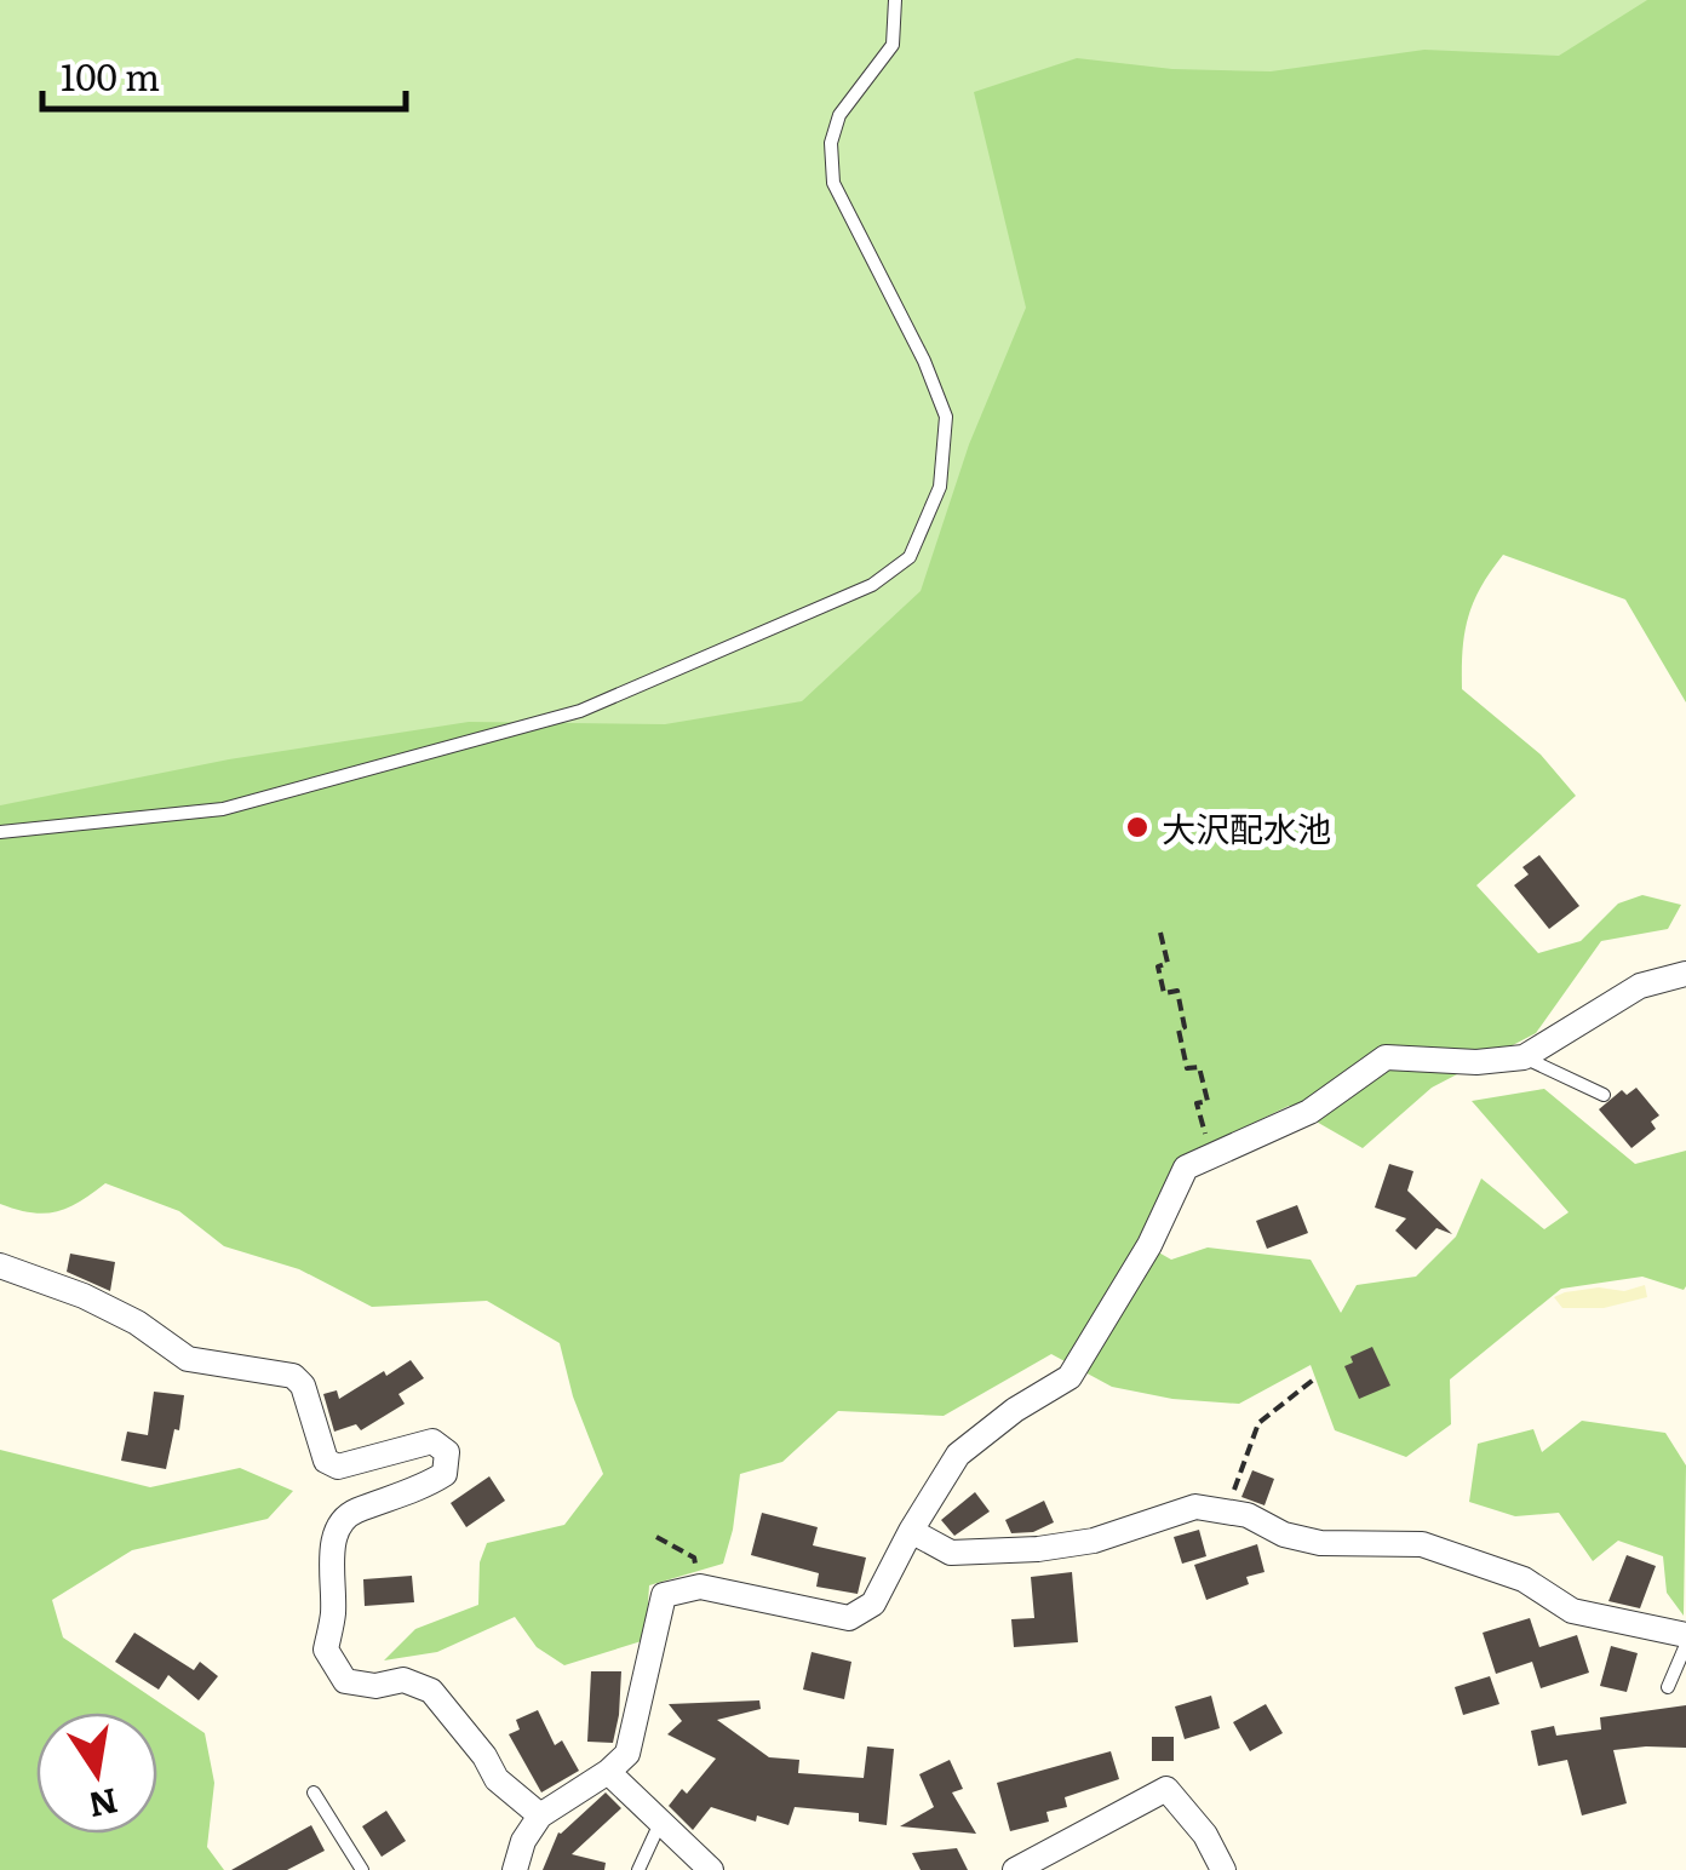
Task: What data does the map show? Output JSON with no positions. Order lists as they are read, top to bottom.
{
  "places": ["大沢配水池"],
  "scale_bar": "100 m",
  "north": "bottom"
}
